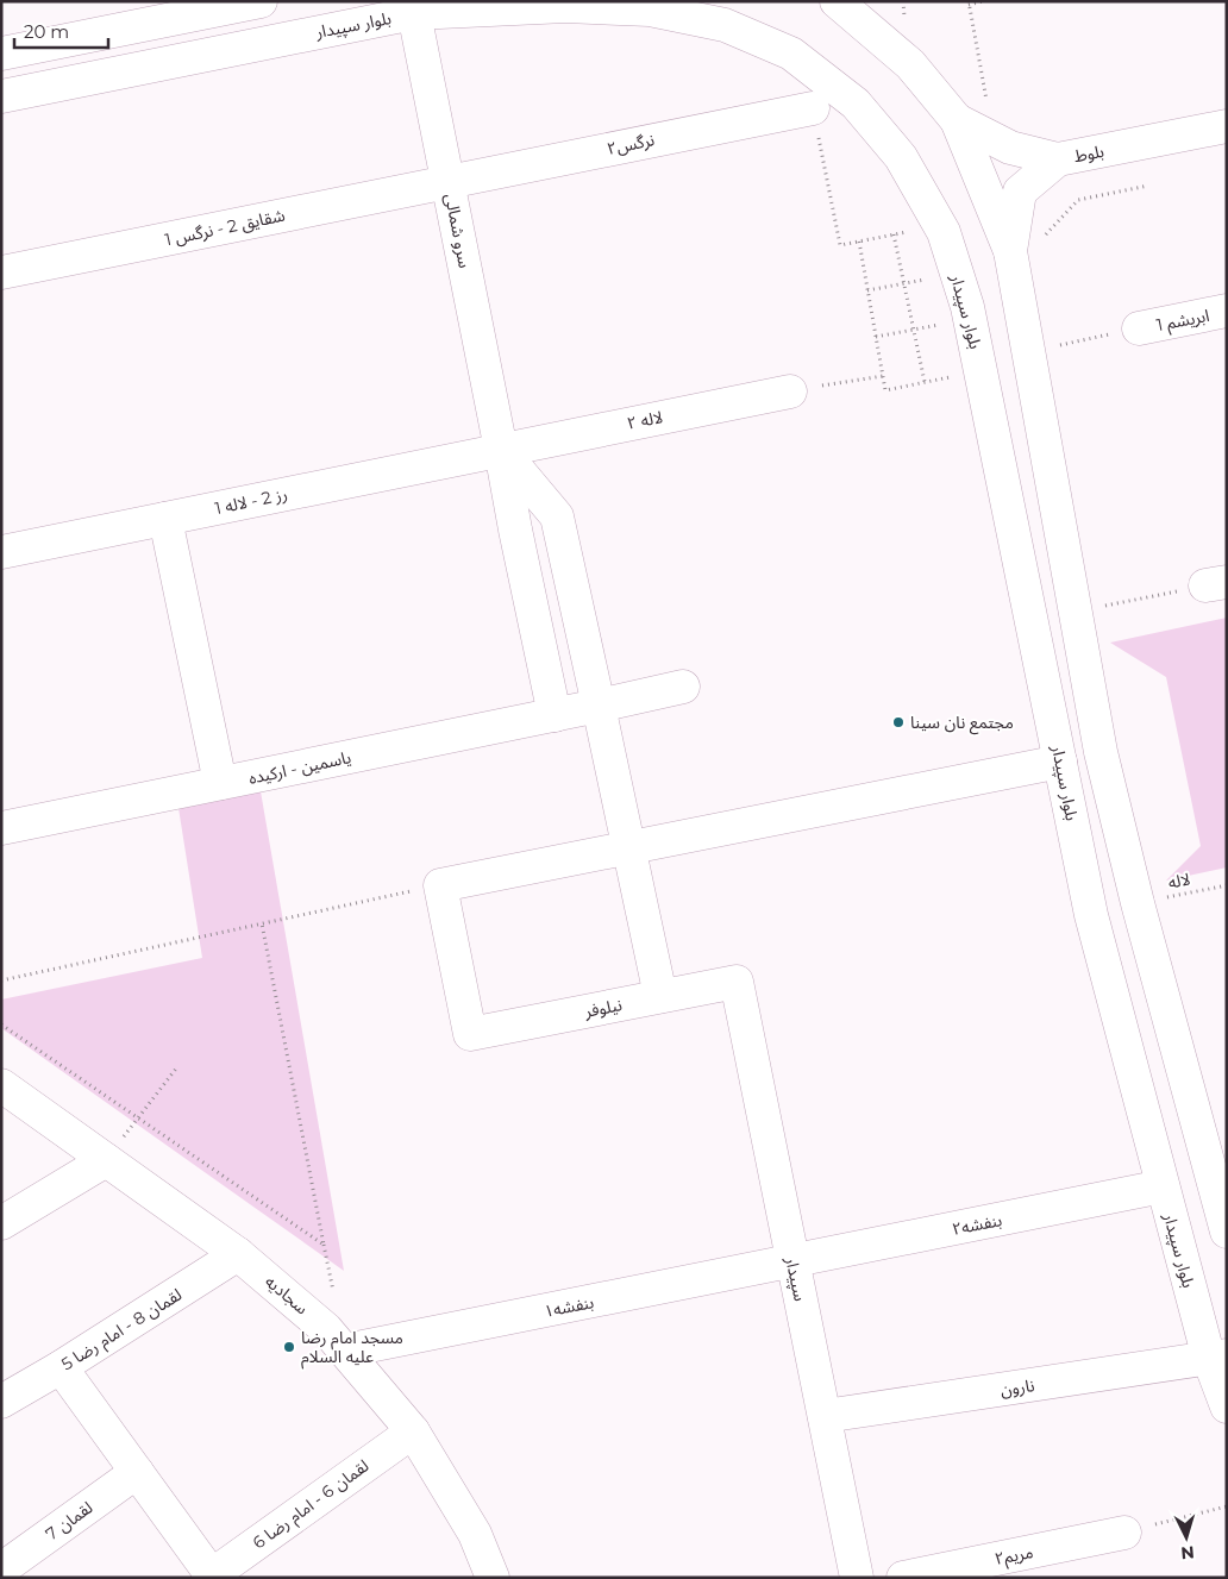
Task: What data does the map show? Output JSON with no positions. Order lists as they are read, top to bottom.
{
  "streets": {
    "street": [
      "بلوار سپیدار",
      "نرگس۲",
      "بلوط",
      "شقایق 2 - نرگس 1",
      "سرو شمالی",
      "ابریشم 1",
      "لاله ۲",
      "رز 2 - لاله 1",
      "یاسمین - ارکیده",
      "نیلوفر",
      "بنفشه۲",
      "سپیدار",
      "سجادیه",
      "بنفشه۱",
      "لقمان 8 - امام رضا 5",
      "نارون",
      "لقمان 6 - امام رضا 6",
      "لقمان 7",
      "مریم۲"
    ],
    "path": ["لاله"]
  },
  "crossings": [
    ["بلوار سپیدار", "سرو شمالی"],
    ["بلوار سپیدار", "بنفشه۲"],
    ["بلوار سپیدار", "نارون"],
    ["نرگس۲", "شقایق 2 - نرگس 1"],
    ["نرگس۲", "سرو شمالی"],
    ["شقایق 2 - نرگس 1", "سرو شمالی"],
    ["سرو شمالی", "لاله ۲"],
    ["سرو شمالی", "رز 2 - لاله 1"],
    ["سرو شمالی", "یاسمین - ارکیده"],
    ["سرو شمالی", "نیلوفر"],
    ["لاله ۲", "رز 2 - لاله 1"],
    ["نیلوفر", "سپیدار"],
    ["بنفشه۲", "سپیدار"],
    ["بنفشه۲", "بنفشه۱"],
    ["سپیدار", "بنفشه۱"],
    ["سپیدار", "نارون"],
    ["سجادیه", "بنفشه۱"],
    ["سجادیه", "لقمان 8 - امام رضا 5"],
    ["سجادیه", "لقمان 6 - امام رضا 6"]
  ],
  "places": ["مجتمع نان سینا", "مسجد امام رضا علیه السلام"],
  "scale_bar": "20 m",
  "north": "bottom"
}
